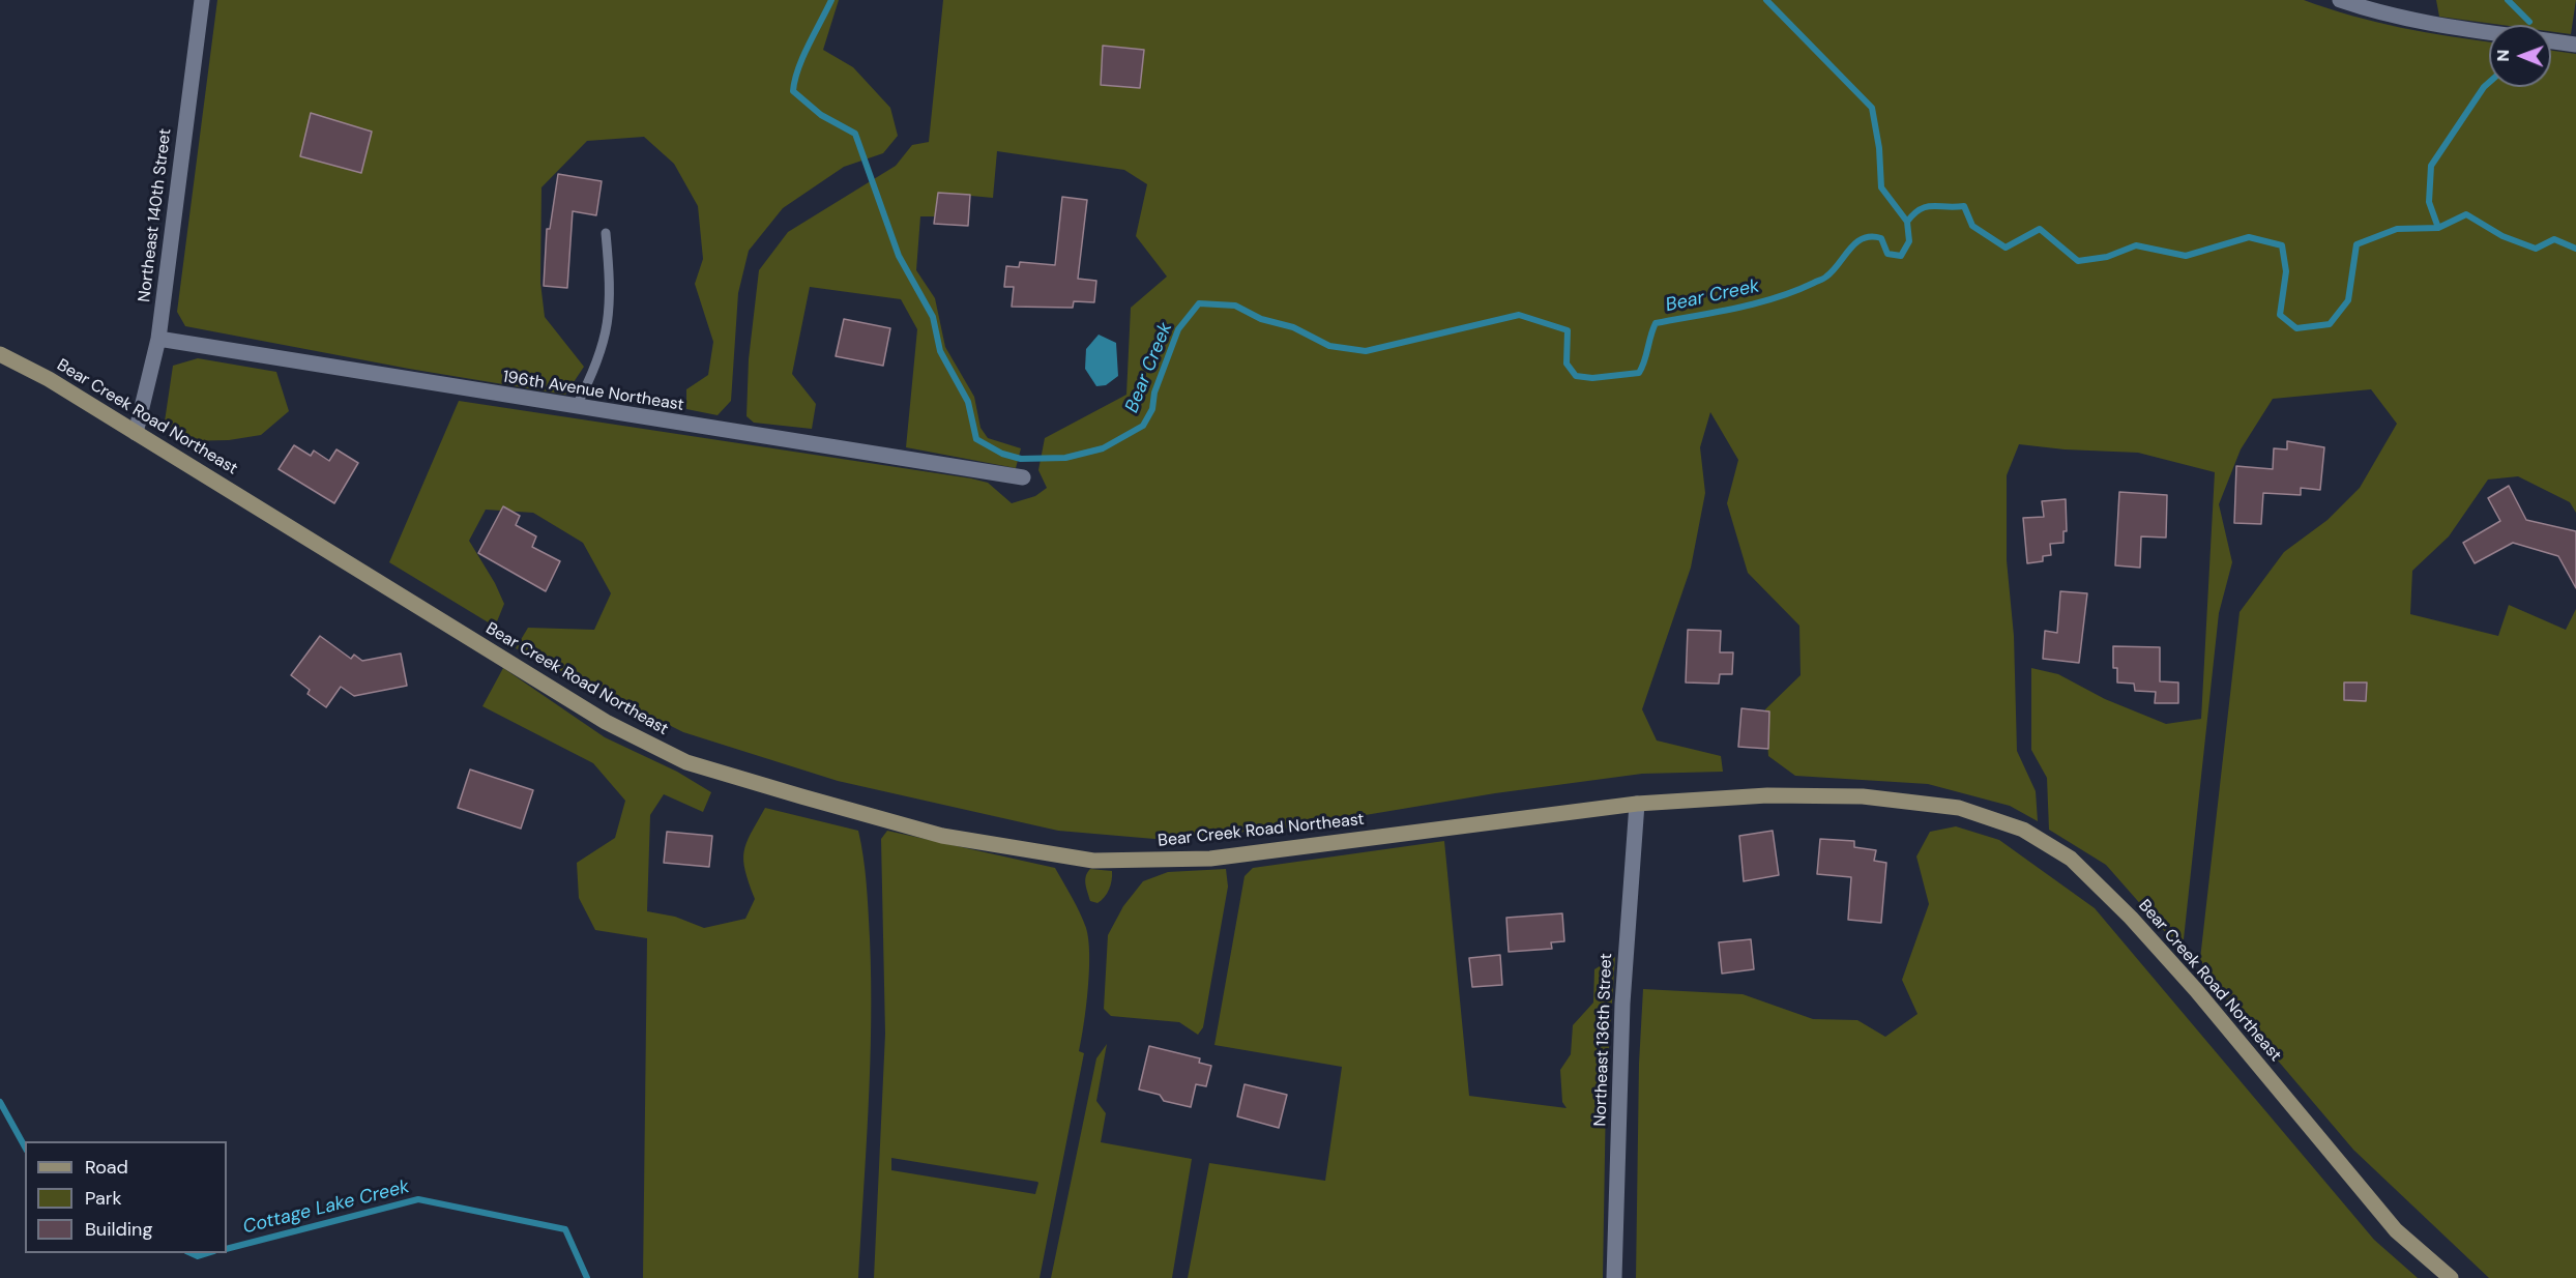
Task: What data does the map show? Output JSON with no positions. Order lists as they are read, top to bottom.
{
  "streets": {
    "street": [
      "Northeast 140th Street",
      "196th Avenue Northeast",
      "Bear Creek Road Northeast",
      "Northeast 136th Street"
    ]
  },
  "crossings": [
    ["Northeast 140th Street", "196th Avenue Northeast"],
    ["Northeast 140th Street", "Bear Creek Road Northeast"],
    ["Bear Creek Road Northeast", "Northeast 136th Street"]
  ],
  "water": ["Bear Creek", "Cottage Lake Creek"],
  "legend": ["Road", "Park", "Building"],
  "north": "left"
}
